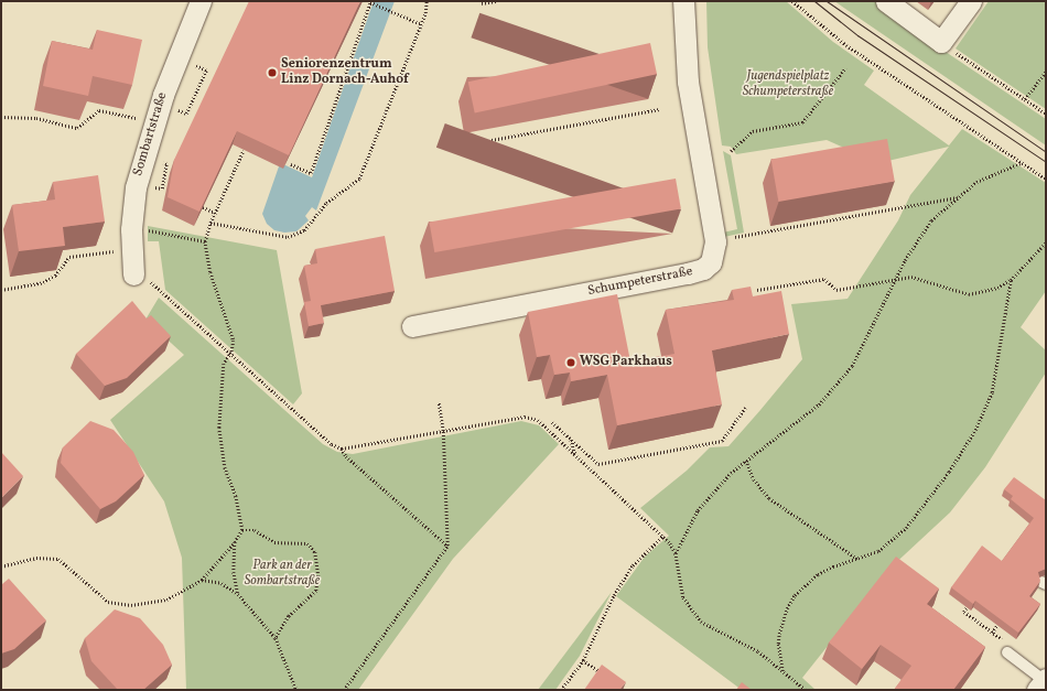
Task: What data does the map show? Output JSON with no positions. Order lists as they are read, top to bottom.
{
  "streets": {
    "street": ["Sombartstraße", "Schumpeterstraße"]
  },
  "parks": ["Jugendspielplatz Schumpeterstraße", "Park an der Sombartstraße"],
  "places": ["Seniorenzentrum Linz Dornach-Auhof", "WSG Parkhaus"]
}
